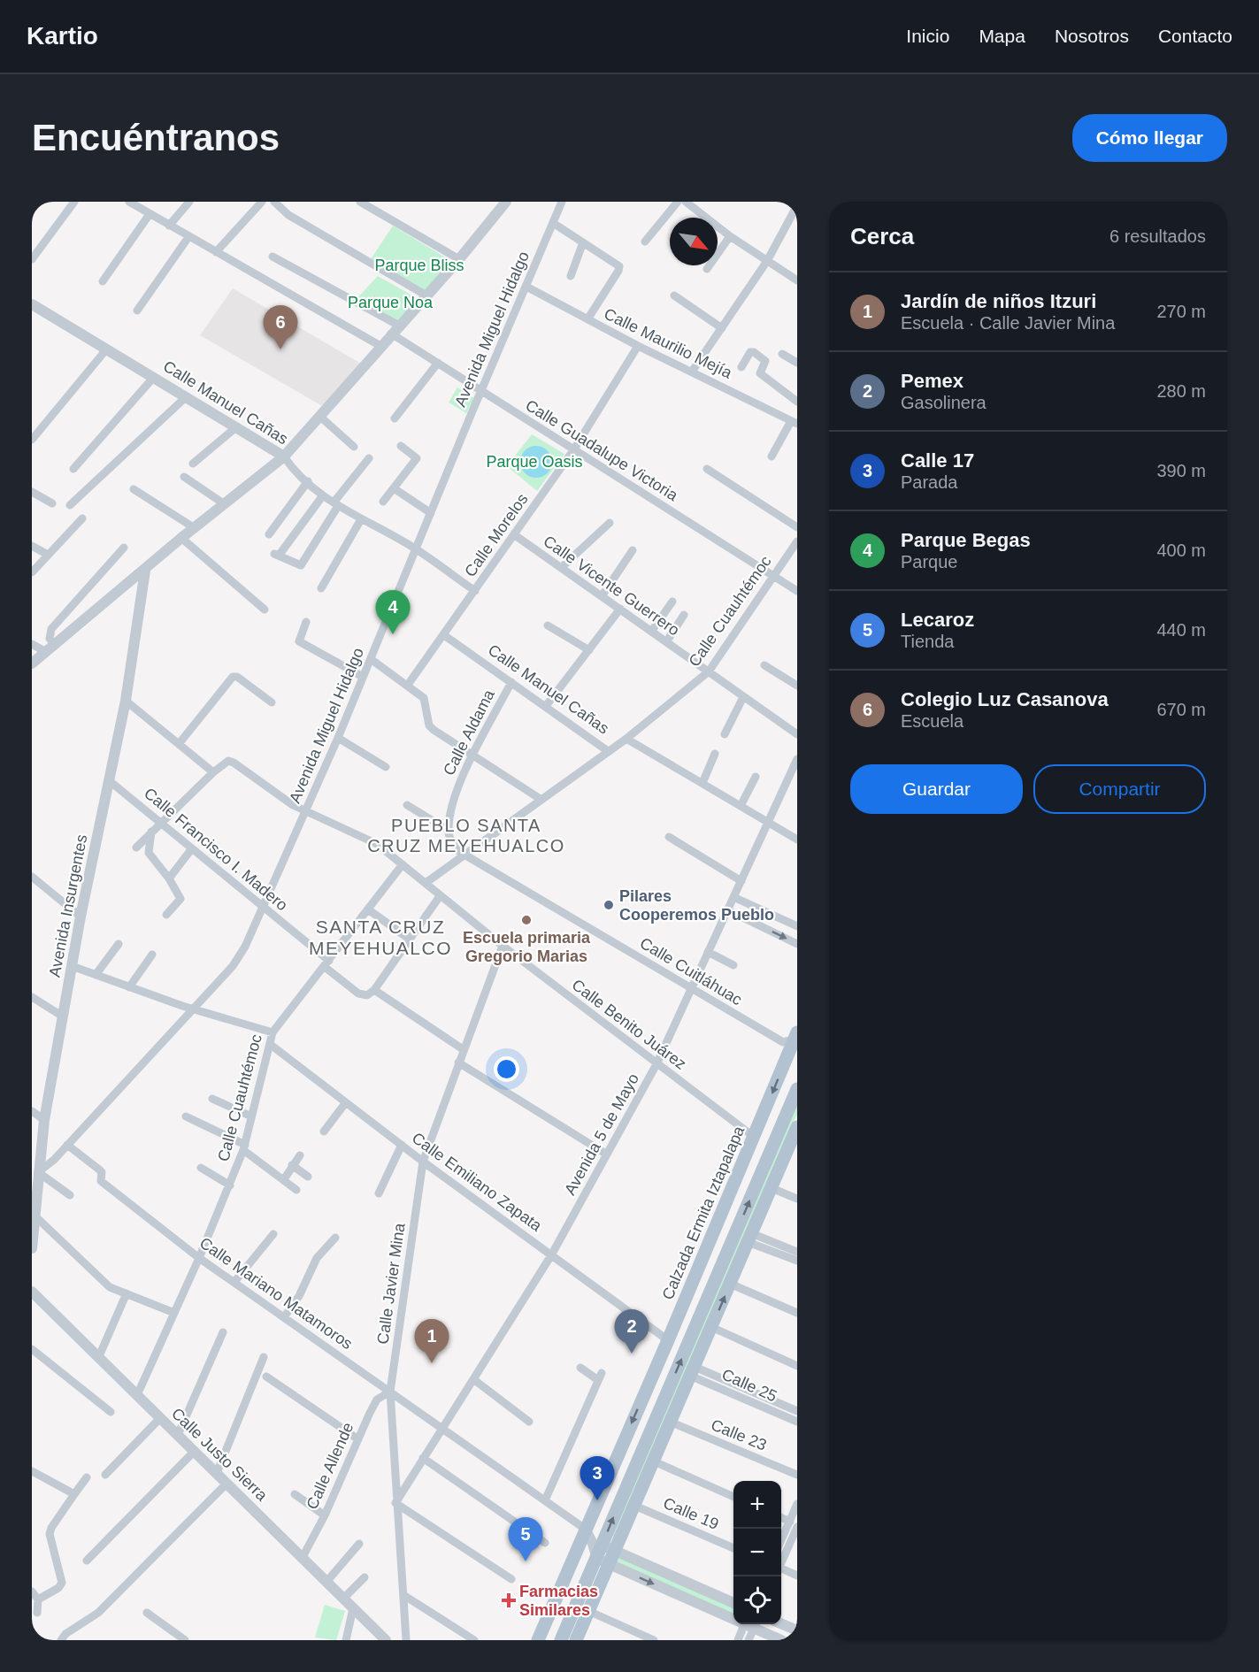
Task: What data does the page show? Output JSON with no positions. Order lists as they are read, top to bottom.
{
  "streets": {
    "main road": ["Calzada Ermita Iztapalapa"],
    "street": [
      "Avenida Miguel Hidalgo",
      "Calle Maurilio Mejía",
      "Calle Manuel Cañas",
      "Calle Guadalupe Victoria",
      "Calle Morelos",
      "Calle Vicente Guerrero",
      "Calle Cuauhtémoc",
      "Calle Aldama",
      "Calle Francisco I. Madero",
      "Avenida Insurgentes",
      "Calle Cuitláhuac",
      "Calle Benito Juárez",
      "Avenida 5 de Mayo",
      "Calle Emiliano Zapata",
      "Calle Javier Mina",
      "Calle Mariano Matamoros",
      "Calle 25",
      "Calle 23",
      "Calle Justo Sierra",
      "Calle Allende",
      "Calle 19"
    ]
  },
  "crossings": [
    ["Avenida Miguel Hidalgo", "Calle Maurilio Mejía"],
    ["Avenida Miguel Hidalgo", "Calle Manuel Cañas"],
    ["Avenida Miguel Hidalgo", "Calle Guadalupe Victoria"],
    ["Avenida Miguel Hidalgo", "Calle Francisco I. Madero"],
    ["Avenida Miguel Hidalgo", "Avenida Insurgentes"],
    ["Avenida Miguel Hidalgo", "Calle Benito Juárez"],
    ["Avenida Miguel Hidalgo", "Calle Mariano Matamoros"],
    ["Calle Maurilio Mejía", "Calle Morelos"],
    ["Calle Manuel Cañas", "Calle Morelos"],
    ["Calle Manuel Cañas", "Calle Cuauhtémoc"],
    ["Calle Manuel Cañas", "Calle Aldama"],
    ["Calle Manuel Cañas", "Avenida 5 de Mayo"],
    ["Calle Guadalupe Victoria", "Calle Morelos"],
    ["Calle Guadalupe Victoria", "Calle Cuauhtémoc"],
    ["Calle Morelos", "Calle Vicente Guerrero"],
    ["Calle Vicente Guerrero", "Calle Cuauhtémoc"],
    ["Calle Cuauhtémoc", "Calle Francisco I. Madero"],
    ["Calle Cuauhtémoc", "Calle Cuitláhuac"],
    ["Calle Cuauhtémoc", "Calle Benito Juárez"],
    ["Calle Cuauhtémoc", "Calle Emiliano Zapata"],
    ["Calle Cuauhtémoc", "Calle Mariano Matamoros"],
    ["Calle Cuauhtémoc", "Calle Justo Sierra"],
    ["Calle Francisco I. Madero", "Avenida Insurgentes"],
    ["Calle Cuitláhuac", "Avenida 5 de Mayo"],
    ["Calle Cuitláhuac", "Calzada Ermita Iztapalapa"],
    ["Calle Benito Juárez", "Avenida 5 de Mayo"],
    ["Calle Benito Juárez", "Calzada Ermita Iztapalapa"],
    ["Calle Benito Juárez", "Calle Javier Mina"],
    ["Avenida 5 de Mayo", "Calle Emiliano Zapata"],
    ["Avenida 5 de Mayo", "Calle Javier Mina"],
    ["Avenida 5 de Mayo", "Calle Mariano Matamoros"],
    ["Calle Emiliano Zapata", "Calzada Ermita Iztapalapa"],
    ["Calle Emiliano Zapata", "Calle Javier Mina"],
    ["Calzada Ermita Iztapalapa", "Calle Mariano Matamoros"],
    ["Calle Javier Mina", "Calle Mariano Matamoros"],
    ["Calle Javier Mina", "Calle Allende"],
    ["Calle Mariano Matamoros", "Calle Allende"],
    ["Calle Justo Sierra", "Calle Allende"]
  ],
  "districts": ["PUEBLO SANTA CRUZ MEYEHUALCO", "SANTA CRUZ MEYEHUALCO"],
  "parks": ["Parque Bliss", "Parque Noa", "Parque Oasis"],
  "places": {
    "other": ["Pilares Cooperemos Pueblo", "Escuela primaria Gregorio Marias"],
    "health": ["Farmacias Similares"]
  },
  "north": "bottom right",
  "page": {
    "header": "Kartio",
    "nav": [
      "Inicio",
      "Mapa",
      "Nosotros",
      "Contacto"
    ],
    "buttons": [
      "Cómo llegar",
      ["Guardar", "Compartir"]
    ],
    "title": "Encuéntranos",
    "heading": ["Cerca", "6 resultados"],
    "list": [
      {
        "mark": "1",
        "name": "Jardín de niños Itzuri",
        "note": "Escuela · Calle Javier Mina",
        "value": "270 m"
      },
      {
        "mark": "2",
        "name": "Pemex",
        "note": "Gasolinera",
        "value": "280 m"
      },
      {
        "mark": "3",
        "name": "Calle 17",
        "note": "Parada",
        "value": "390 m"
      },
      {
        "mark": "4",
        "name": "Parque Begas",
        "note": "Parque",
        "value": "400 m"
      },
      {
        "mark": "5",
        "name": "Lecaroz",
        "note": "Tienda",
        "value": "440 m"
      },
      {
        "mark": "6",
        "name": "Colegio Luz Casanova",
        "note": "Escuela",
        "value": "670 m"
      }
    ],
    "pins": [
      "6",
      "4",
      "2",
      "1",
      "3",
      "5"
    ],
    "map_buttons": ["+", "−"]
  }
}
